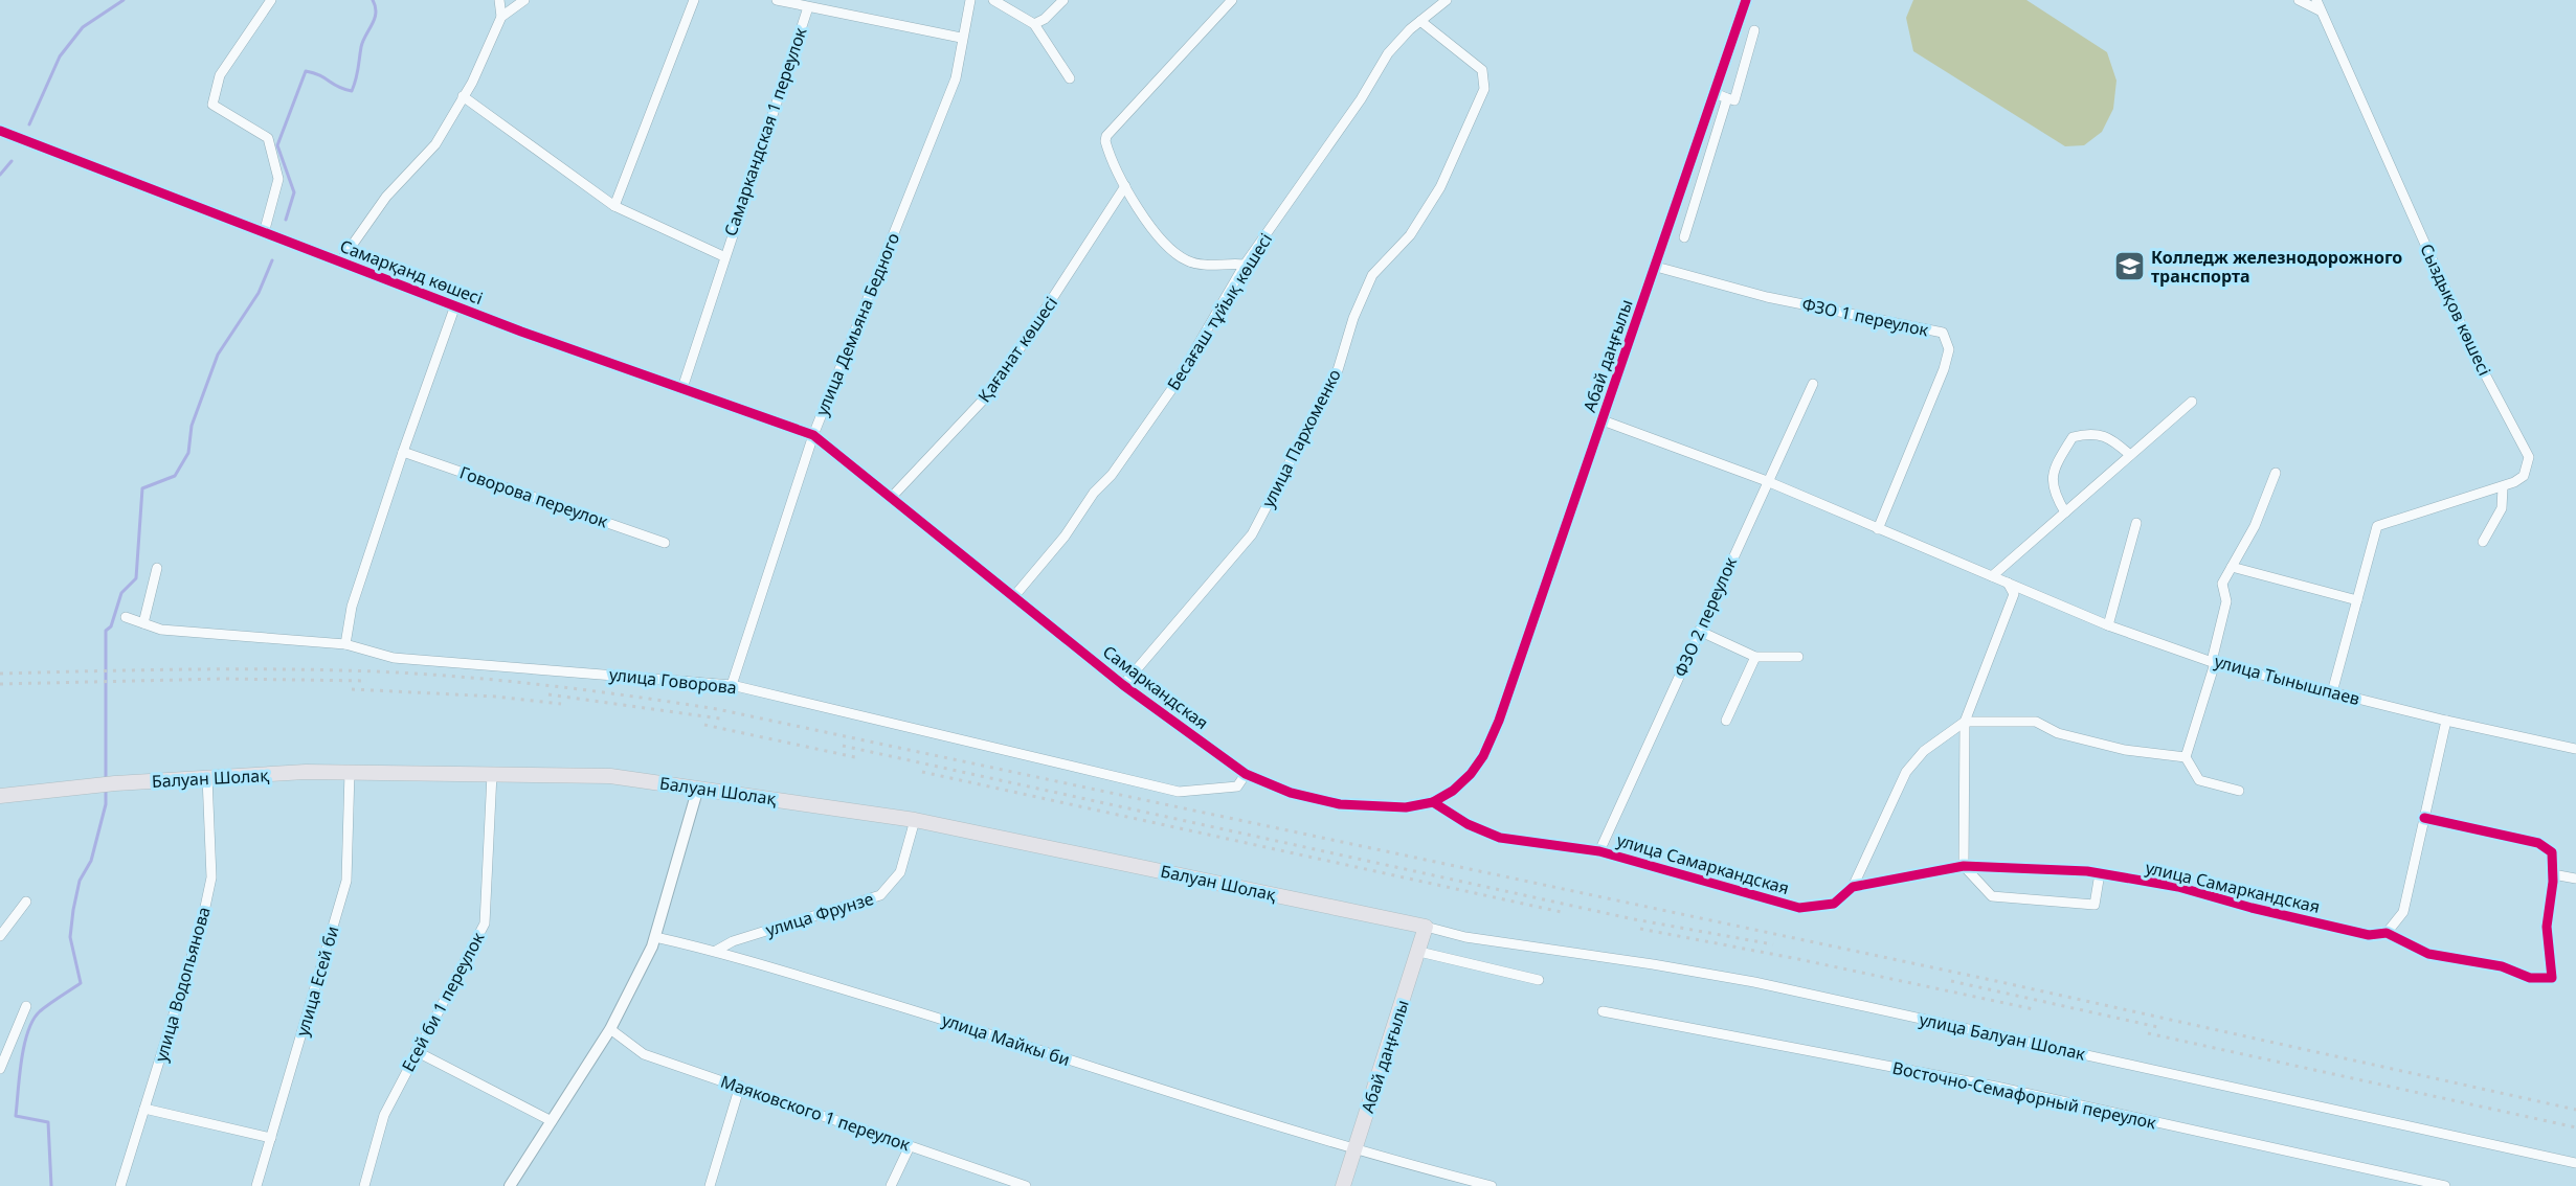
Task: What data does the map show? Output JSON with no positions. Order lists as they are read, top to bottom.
{
  "streets": {
    "main road": ["Абай даңғылы", "Балуан Шолақ"],
    "street": [
      "Самаркандская 1 переулок",
      "Самарқанд көшесі",
      "Сыздықов көшесі",
      "Бесағаш тұйық көшесі",
      "ФЗО 1 переулок",
      "улица Демьяна Бедного",
      "Қағанат көшесі",
      "улица Пархоменко",
      "Говорова переулок",
      "ФЗО 2 переулок",
      "улица Тынышпаев",
      "улица Говорова",
      "Самаркандская",
      "улица Самаркандская",
      "улица Фрунзе",
      "улица Есей би",
      "улица Водопьянова",
      "Есей би 1 переулок",
      "улица Балуан Шолак",
      "улица Майкы би",
      "Восточно-Семафорный переулок",
      "Маяковского 1 переулок"
    ]
  },
  "crossings": [
    ["Самаркандская 1 переулок", "Самарқанд көшесі"],
    ["Самаркандская 1 переулок", "улица Демьяна Бедного"],
    ["Самарқанд көшесі", "улица Демьяна Бедного"],
    ["Самарқанд көшесі", "Самаркандская"],
    ["Бесағаш тұйық көшесі", "улица Пархоменко"],
    ["Бесағаш тұйық көшесі", "Самаркандская"],
    ["ФЗО 1 переулок", "Абай даңғылы"],
    ["улица Демьяна Бедного", "улица Говорова"],
    ["улица Демьяна Бедного", "Самаркандская"],
    ["Қағанат көшесі", "Самаркандская"],
    ["Абай даңғылы", "Самаркандская"],
    ["Абай даңғылы", "Балуан Шолақ"],
    ["Абай даңғылы", "улица Балуан Шолак"],
    ["Абай даңғылы", "улица Майкы би"],
    ["улица Пархоменко", "Самаркандская"],
    ["ФЗО 2 переулок", "улица Самаркандская"],
    ["улица Говорова", "Самаркандская"],
    ["Самаркандская", "улица Самаркандская"],
    ["Балуан Шолақ", "улица Фрунзе"],
    ["Балуан Шолақ", "улица Есей би"],
    ["Балуан Шолақ", "улица Водопьянова"],
    ["Балуан Шолақ", "Есей би 1 переулок"],
    ["Балуан Шолақ", "улица Балуан Шолак"],
    ["улица Фрунзе", "улица Майкы би"]
  ],
  "places": {
    "school or university": ["Колледж железнодорожного транспорта"]
  }
}
